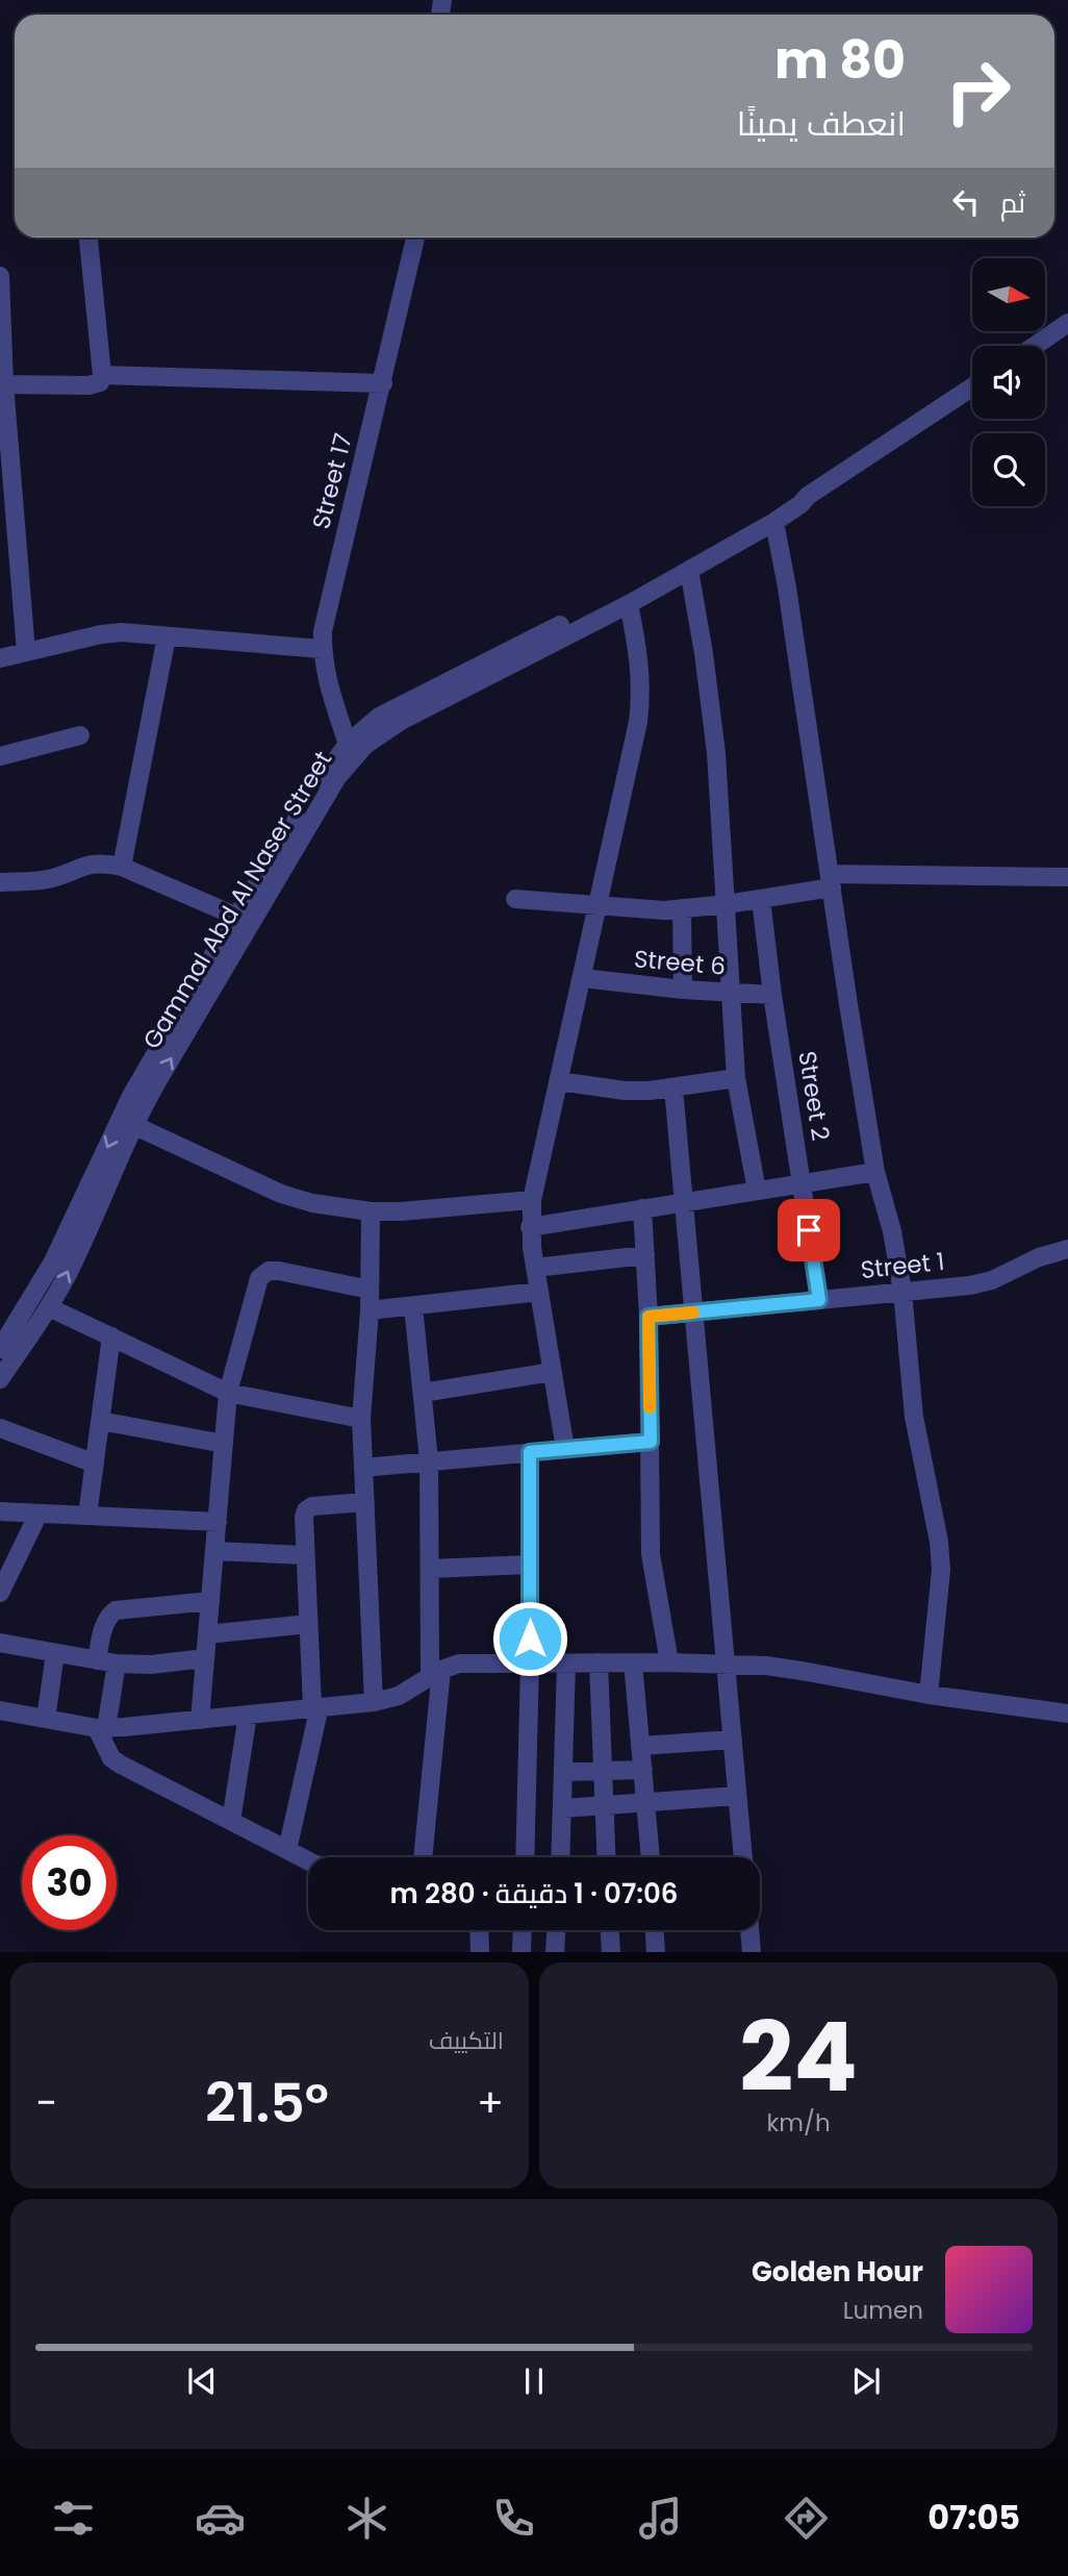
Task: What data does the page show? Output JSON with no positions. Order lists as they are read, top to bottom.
{
  "streets": {
    "street": [
      "Street 17",
      "Gammal Abd Al Naser Street",
      "Street 6",
      "Street 2",
      "Street 1"
    ]
  },
  "crossings": [
    ["Street 17", "Gammal Abd Al Naser Street"],
    ["Street 6", "Street 2"],
    ["Street 2", "Street 1"]
  ],
  "north": "right",
  "page": {
    "turn": ["80 m", "انعطف يمينًا"],
    "then": "ثم",
    "limit": "30",
    "trip": "07:06 · 1 دقيقة · 280 m",
    "tile": [
      ["24", "km/h"],
      "التكييف"
    ],
    "heat": ["−", "21.5°", "+"],
    "song": ["Golden Hour", "Lumen"],
    "tabs": "07:05"
  }
}
